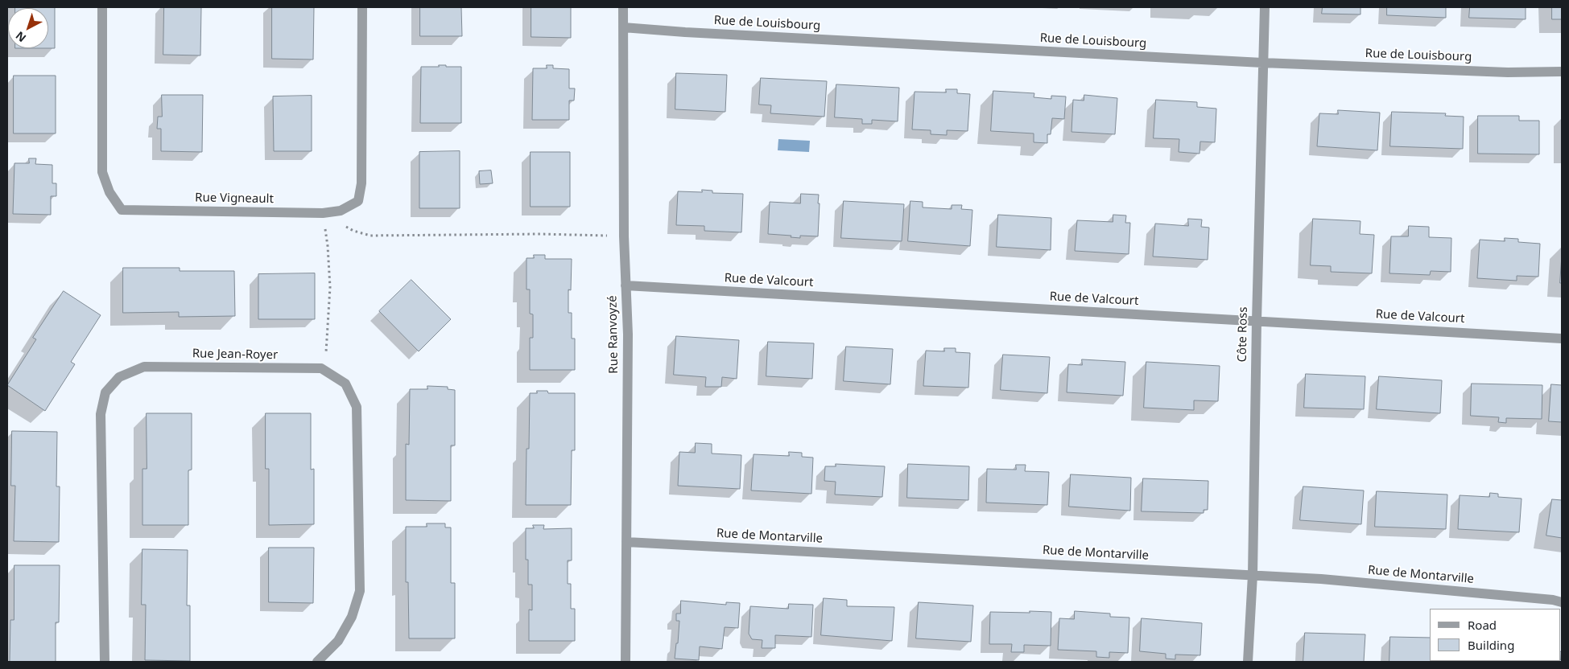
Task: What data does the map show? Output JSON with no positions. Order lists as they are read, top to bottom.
{
  "streets": {
    "street": [
      "Rue de Louisbourg",
      "Rue Vigneault",
      "Rue de Valcourt",
      "Rue Ranvoyzé",
      "Côte Ross",
      "Rue Jean-Royer",
      "Rue de Montarville"
    ]
  },
  "crossings": [
    ["Rue de Louisbourg", "Rue Ranvoyzé"],
    ["Rue de Louisbourg", "Côte Ross"],
    ["Rue de Valcourt", "Rue Ranvoyzé"],
    ["Rue de Valcourt", "Côte Ross"],
    ["Rue Ranvoyzé", "Rue de Montarville"],
    ["Côte Ross", "Rue de Montarville"]
  ],
  "legend": ["Road", "Building"],
  "north": "bottom left"
}
